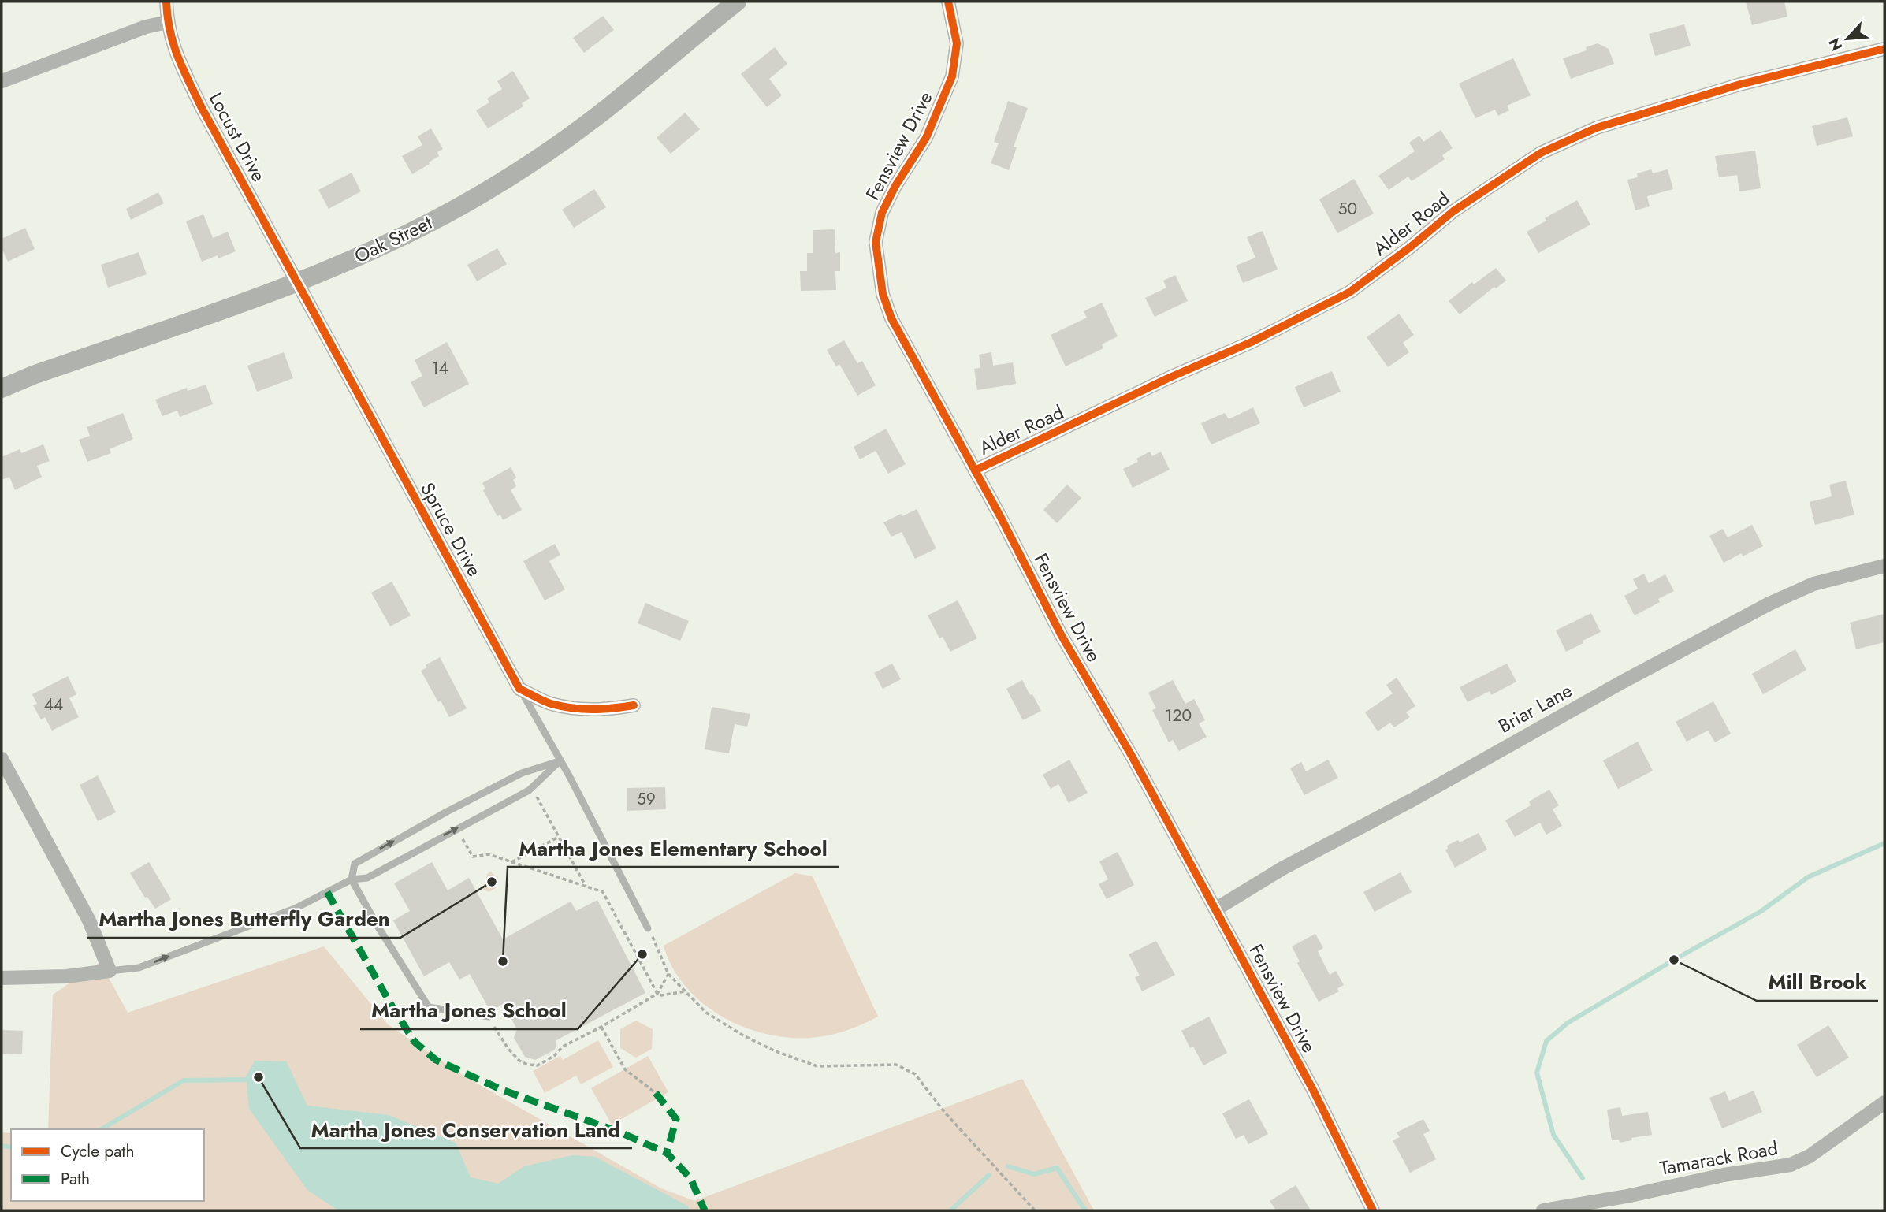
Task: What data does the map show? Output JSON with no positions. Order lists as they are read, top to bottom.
{
  "streets": {
    "street": [
      "Locust Drive",
      "Fensview Drive",
      "Alder Road",
      "Oak Street",
      "Spruce Drive",
      "Briar Lane",
      "Tamarack Road"
    ]
  },
  "crossings": [
    ["Locust Drive", "Oak Street"],
    ["Locust Drive", "Spruce Drive"],
    ["Fensview Drive", "Alder Road"],
    ["Fensview Drive", "Briar Lane"],
    ["Oak Street", "Spruce Drive"]
  ],
  "places": [
    "Martha Jones Butterfly Garden",
    "Martha Jones School",
    "Mill Brook",
    "Martha Jones Elementary School",
    "Martha Jones Conservation Land"
  ],
  "house_numbers": [
    "50",
    "14",
    "44",
    "120",
    "59"
  ],
  "legend": ["Cycle path", "Path"],
  "north": "bottom left"
}
